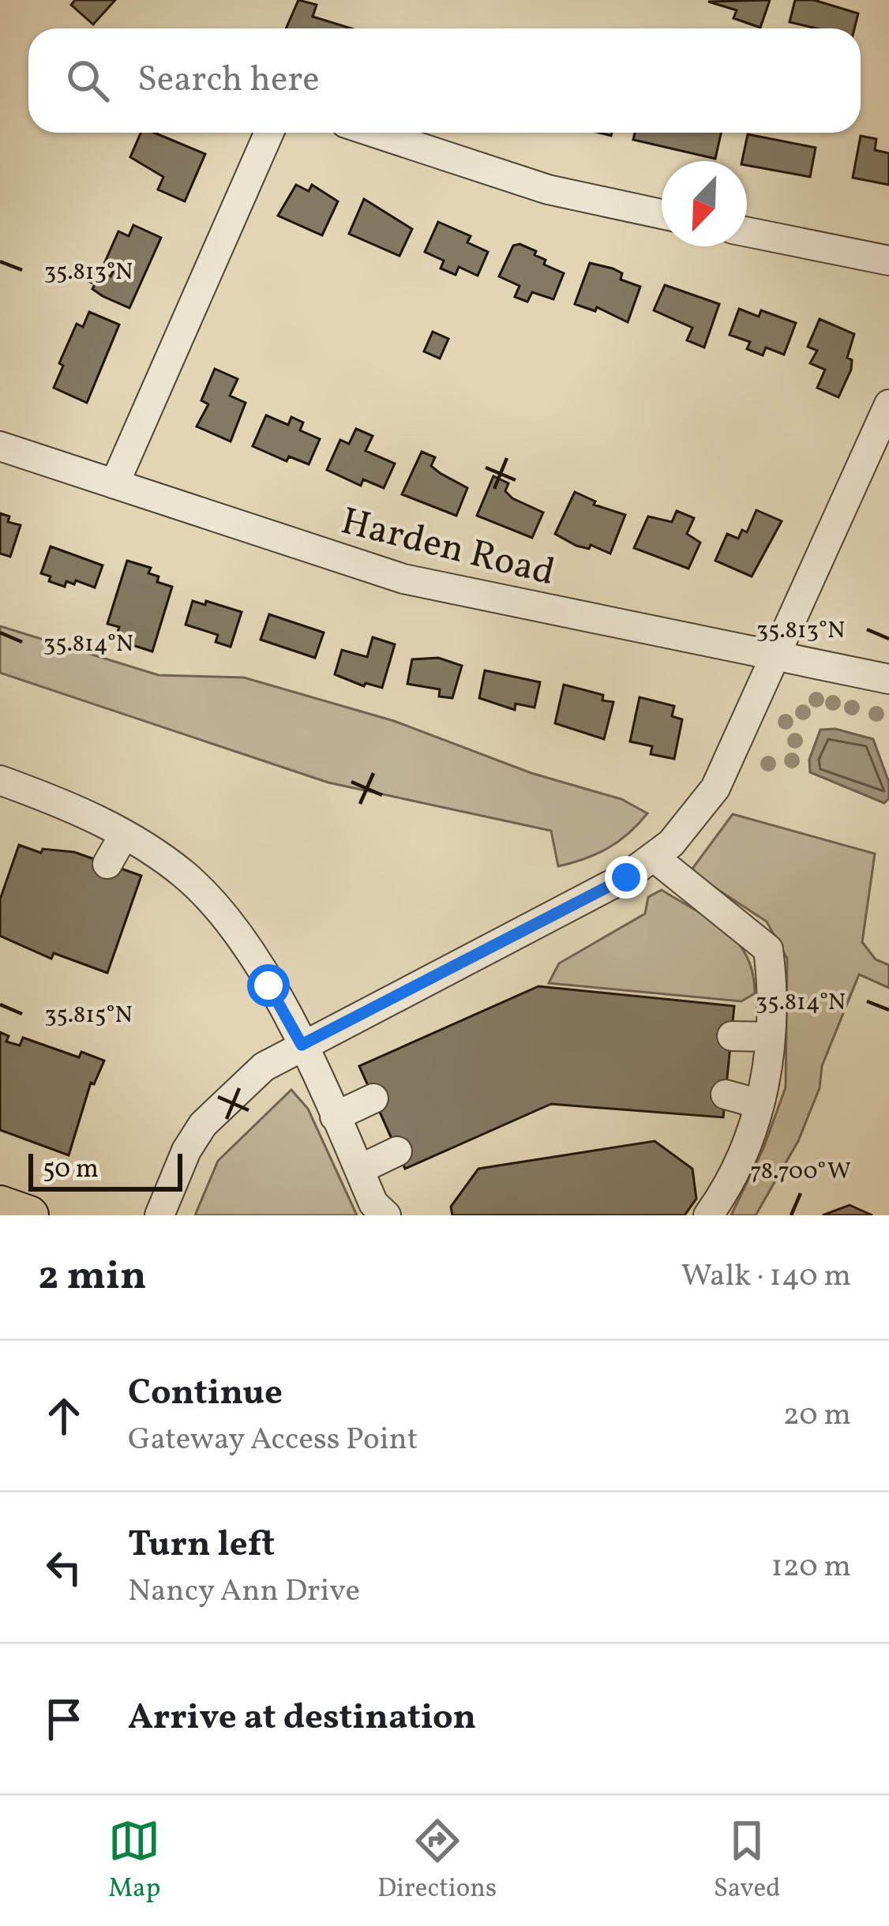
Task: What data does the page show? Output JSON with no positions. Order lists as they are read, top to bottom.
{
  "streets": {
    "street": ["Harden Road"]
  },
  "scale_bar": "50 m",
  "north": "bottom left",
  "page": {
    "search": "Search here",
    "scale": "50 m",
    "heading": ["2 min", "Walk · 140 m"],
    "list": [
      ["Continue", "Gateway Access Point", "20 m"],
      ["Turn left", "Nancy Ann Drive", "120 m"],
      "Arrive at destination"
    ],
    "nav": ["Map", "Directions", "Saved"]
  },
  "coordinates": [
    "35.813°N",
    "35.814°N",
    "35.815°N",
    "78.700°W"
  ]
}
